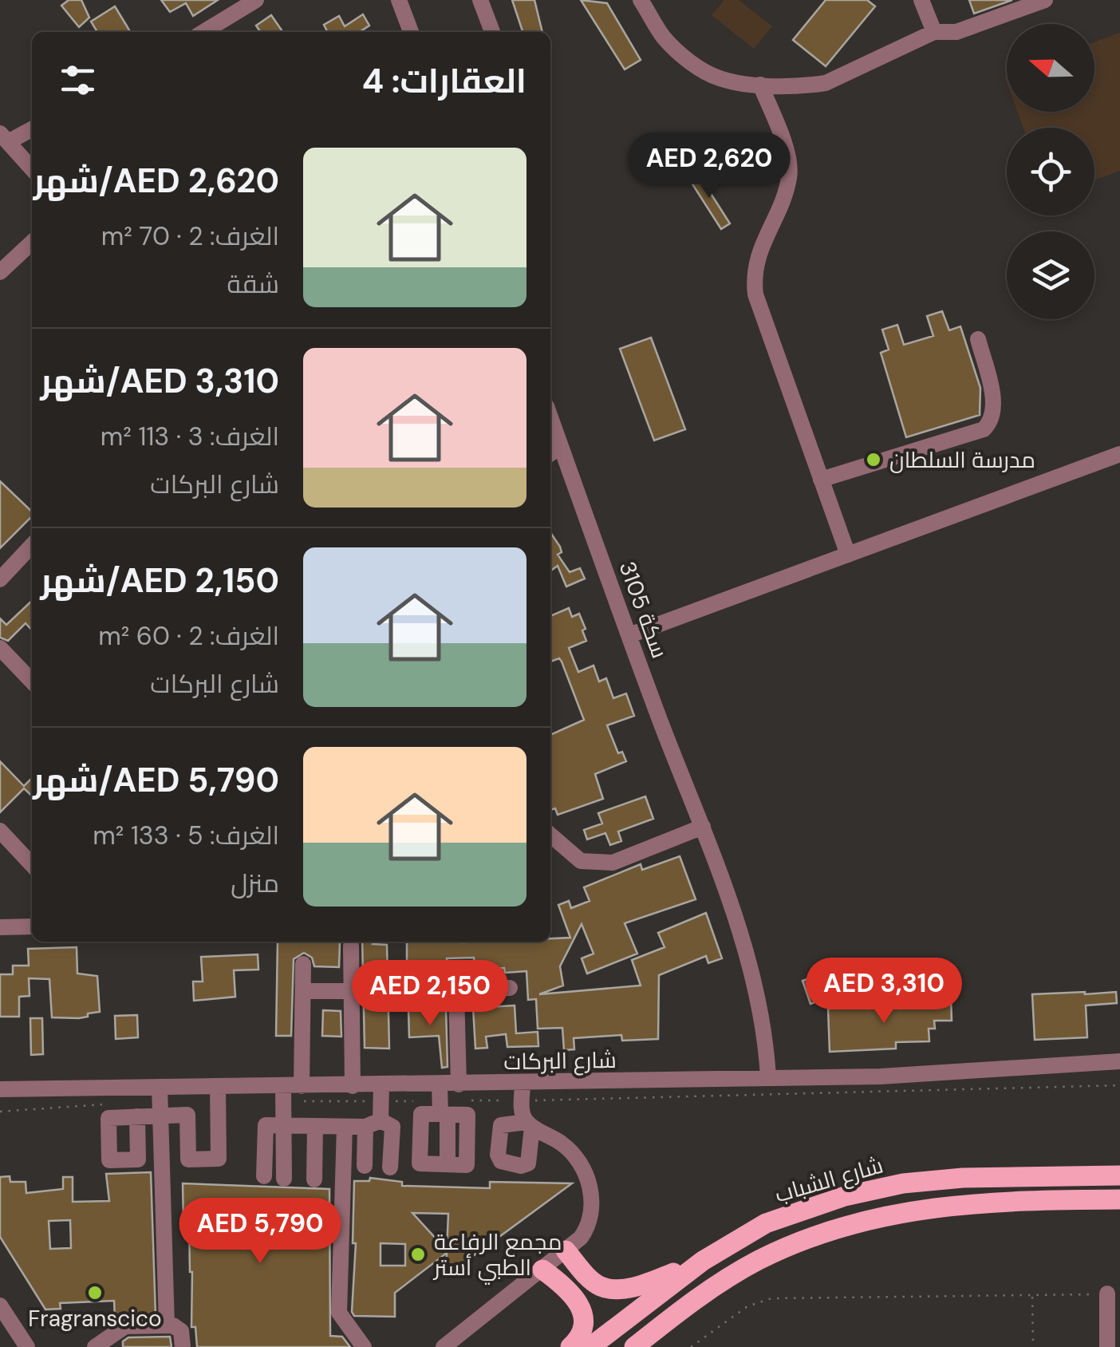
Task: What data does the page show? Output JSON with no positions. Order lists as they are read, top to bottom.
{
  "streets": {
    "main road": ["شارع الشباب"],
    "street": ["سكة 3105", "شارع البركات"]
  },
  "crossings": [
    ["سكة 3105", "شارع البركات"]
  ],
  "places": ["مدرسة السلطان", "مجمع الرفاعة الطبي أستر", "Fragranscico"],
  "north": "left",
  "page": {
    "heading": "العقارات: 4",
    "list": [
      {
        "name": "AED 2,620/شهر",
        "note": "الغرف: 2 · 70 m² · شقة"
      },
      {
        "name": "AED 3,310/شهر",
        "note": "الغرف: 3 · 113 m² · شارع البركات"
      },
      {
        "name": "AED 2,150/شهر",
        "note": "الغرف: 2 · 60 m² · شارع البركات"
      },
      {
        "name": "AED 5,790/شهر",
        "note": "الغرف: 5 · 133 m² · منزل"
      }
    ],
    "price": [
      "AED 2,620",
      "AED 3,310",
      "AED 2,150",
      "AED 5,790"
    ]
  }
}
